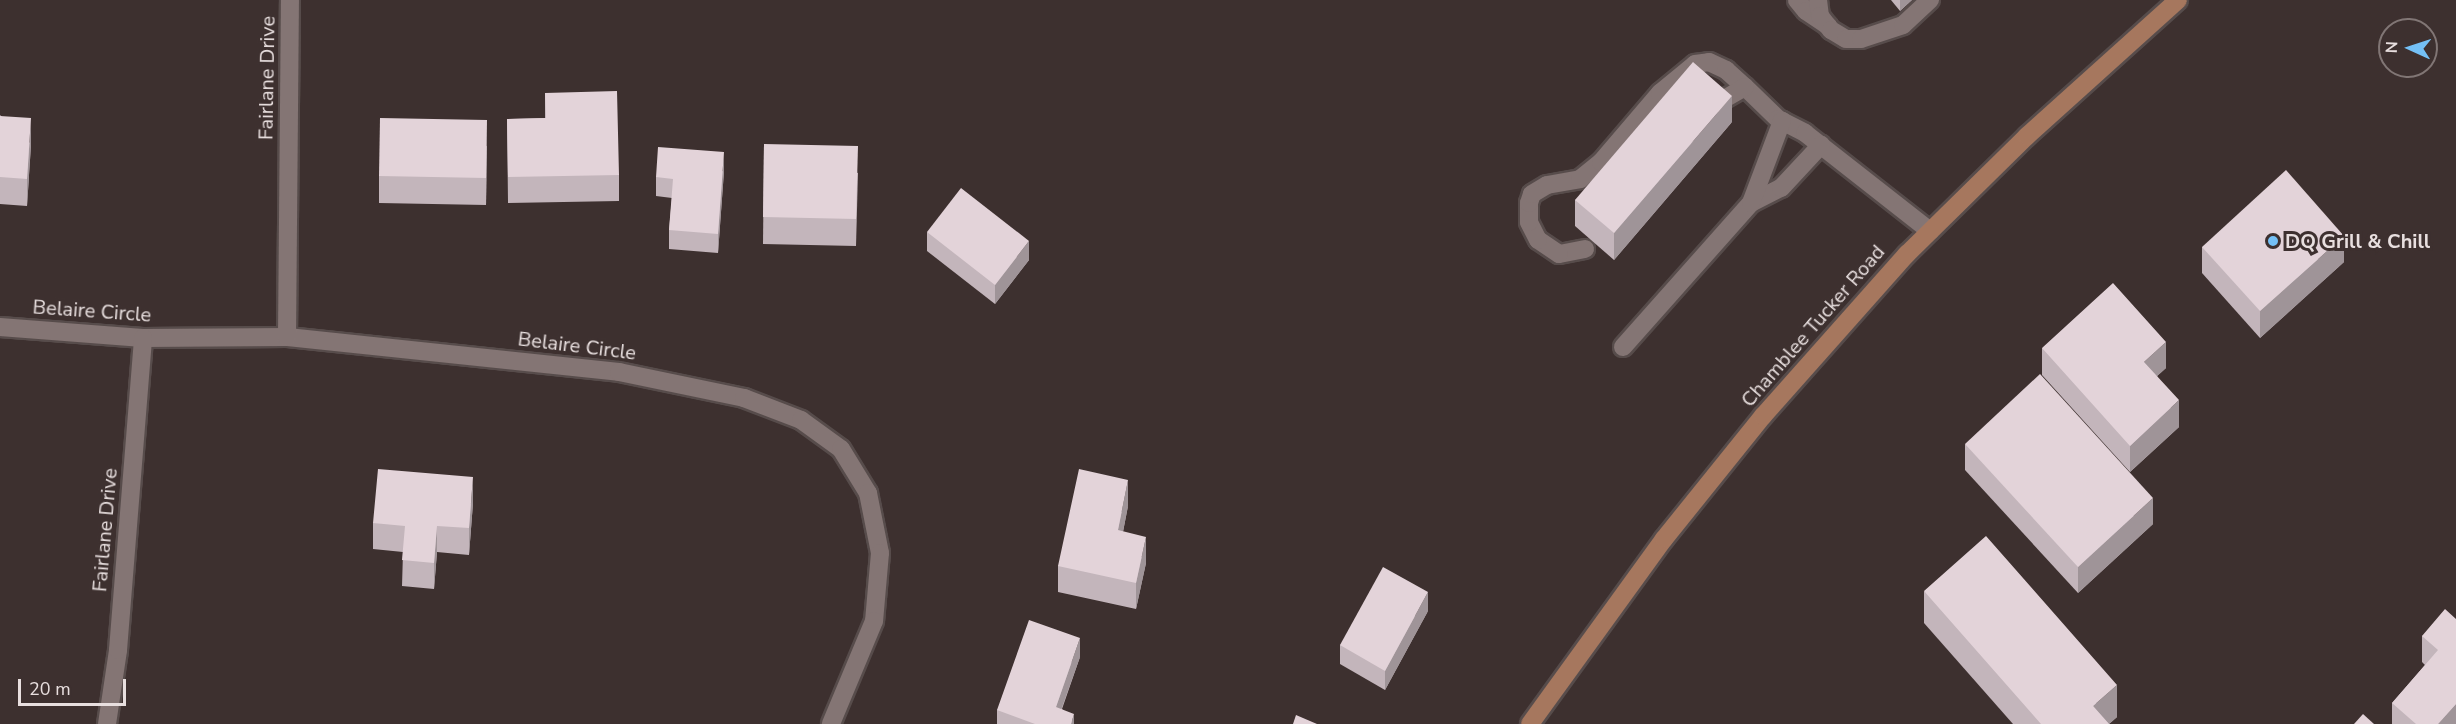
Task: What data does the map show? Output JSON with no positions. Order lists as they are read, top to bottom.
{
  "streets": {
    "main road": ["Chamblee Tucker Road"],
    "street": ["Fairlane Drive", "Belaire Circle"]
  },
  "crossings": [
    ["Fairlane Drive", "Belaire Circle"]
  ],
  "places": ["DQ Grill & Chill"],
  "scale_bar": "20 m",
  "north": "left"
}
